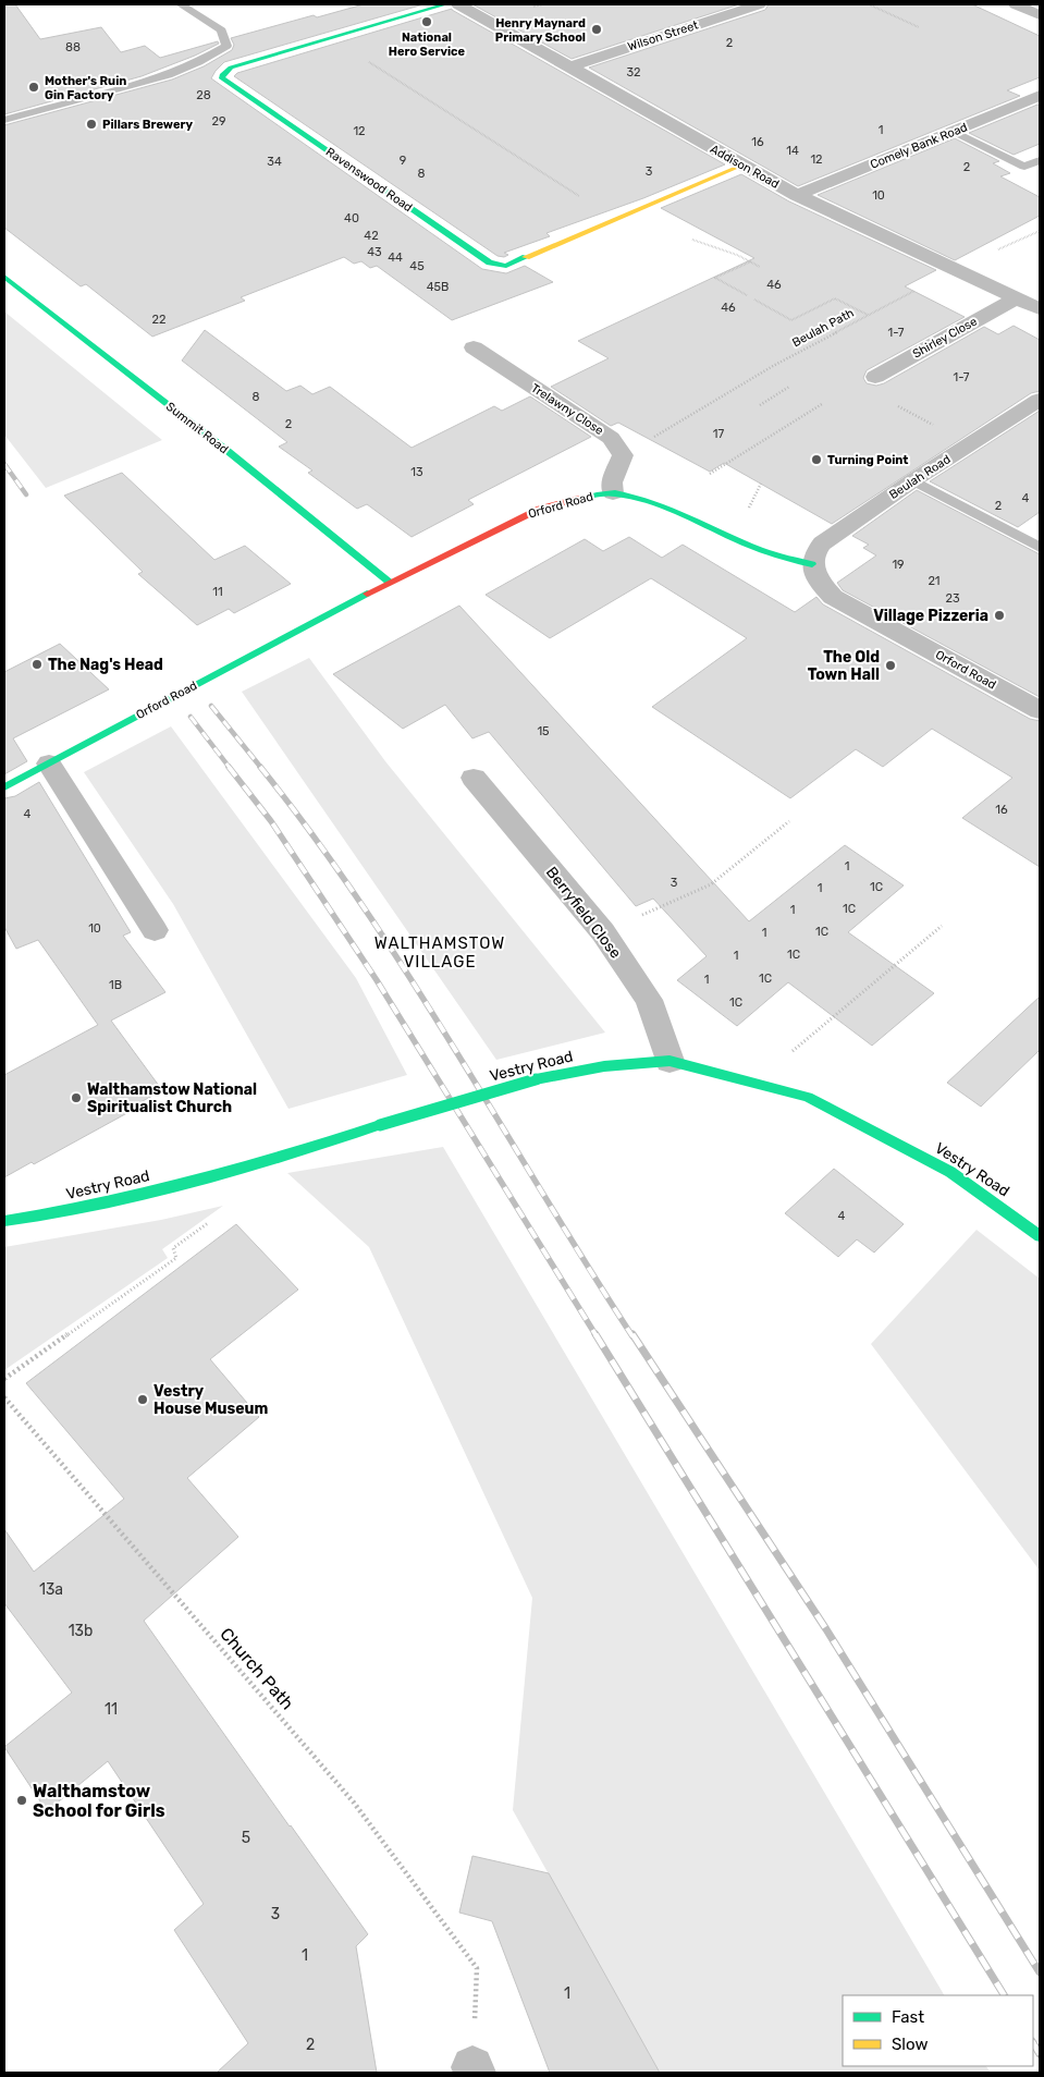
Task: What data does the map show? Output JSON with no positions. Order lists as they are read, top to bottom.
{
  "streets": {
    "street": [
      "Wilson Street",
      "Comely Bank Road",
      "Addison Road",
      "Ravenswood Road",
      "Shirley Close",
      "Trelawny Close",
      "Summit Road",
      "Beulah Road",
      "Orford Road",
      "Berryfield Close",
      "Vestry Road"
    ],
    "path": ["Beulah Path", "Church Path"]
  },
  "crossings": [
    ["Wilson Street", "Addison Road"],
    ["Comely Bank Road", "Addison Road"],
    ["Addison Road", "Ravenswood Road"],
    ["Addison Road", "Beulah Path"],
    ["Addison Road", "Shirley Close"],
    ["Beulah Path", "Trelawny Close"],
    ["Summit Road", "Orford Road"],
    ["Beulah Road", "Orford Road"],
    ["Berryfield Close", "Vestry Road"]
  ],
  "districts": ["WALTHAMSTOW VILLAGE"],
  "places": [
    "National Hero Service",
    "Henry Maynard Primary School",
    "Mother's Ruin Gin Factory",
    "Pillars Brewery",
    "Turning Point",
    "Village Pizzeria",
    "The Nag's Head",
    "The Old Town Hall",
    "Walthamstow National Spiritualist Church",
    "Vestry House Museum",
    "Walthamstow School for Girls"
  ],
  "house_numbers": [
    "2",
    "88",
    "32",
    "28",
    "29",
    "1",
    "12",
    "16",
    "14",
    "12",
    "9",
    "34",
    "2",
    "3",
    "8",
    "10",
    "40",
    "42",
    "43",
    "44",
    "45",
    "46",
    "45B",
    "46",
    "22",
    "1-7",
    "1-7",
    "8",
    "2",
    "17",
    "13",
    "4",
    "2",
    "19",
    "21",
    "11",
    "23",
    "15",
    "16",
    "4",
    "1",
    "3",
    "1C",
    "1",
    "1C",
    "1",
    "10",
    "1C",
    "1",
    "1C",
    "1",
    "1C",
    "1",
    "1B",
    "1C",
    "4",
    "13a",
    "13b",
    "11",
    "5",
    "3",
    "1",
    "1",
    "2"
  ],
  "legend": ["Fast", "Slow"]
}
